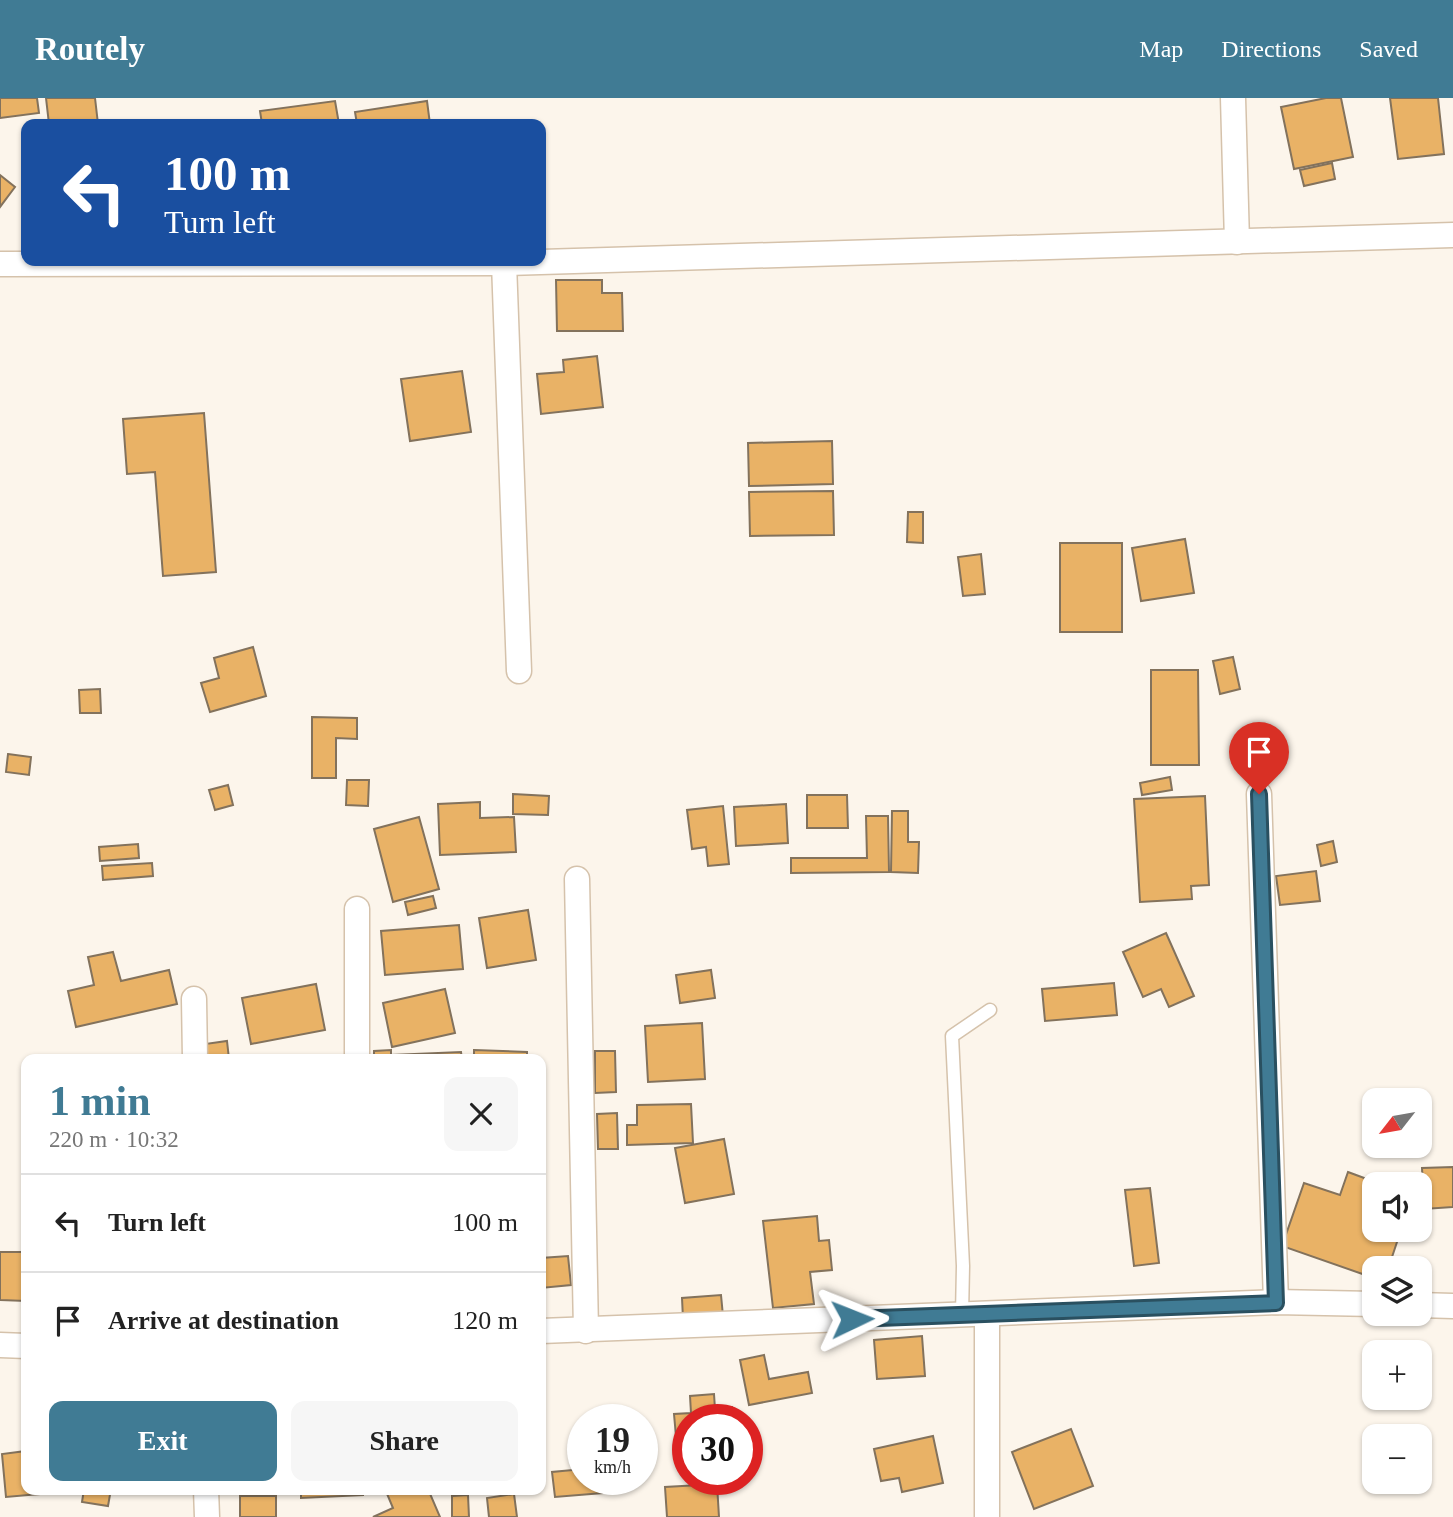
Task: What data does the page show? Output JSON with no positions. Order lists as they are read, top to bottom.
{
  "north": "bottom left",
  "page": {
    "header": "Routely",
    "nav": ["Map", "Directions", "Saved"],
    "turn": ["100 m", "Turn left"],
    "heading": ["1 min", "220 m · 10:32"],
    "map_buttons": ["+", "−"],
    "list": [
      {
        "name": "Turn left",
        "value": "100 m"
      },
      {
        "name": "Arrive at destination",
        "value": "120 m"
      }
    ],
    "buttons": ["Exit", "Share"],
    "speed": "19 km/h",
    "limit": "30"
  }
}
